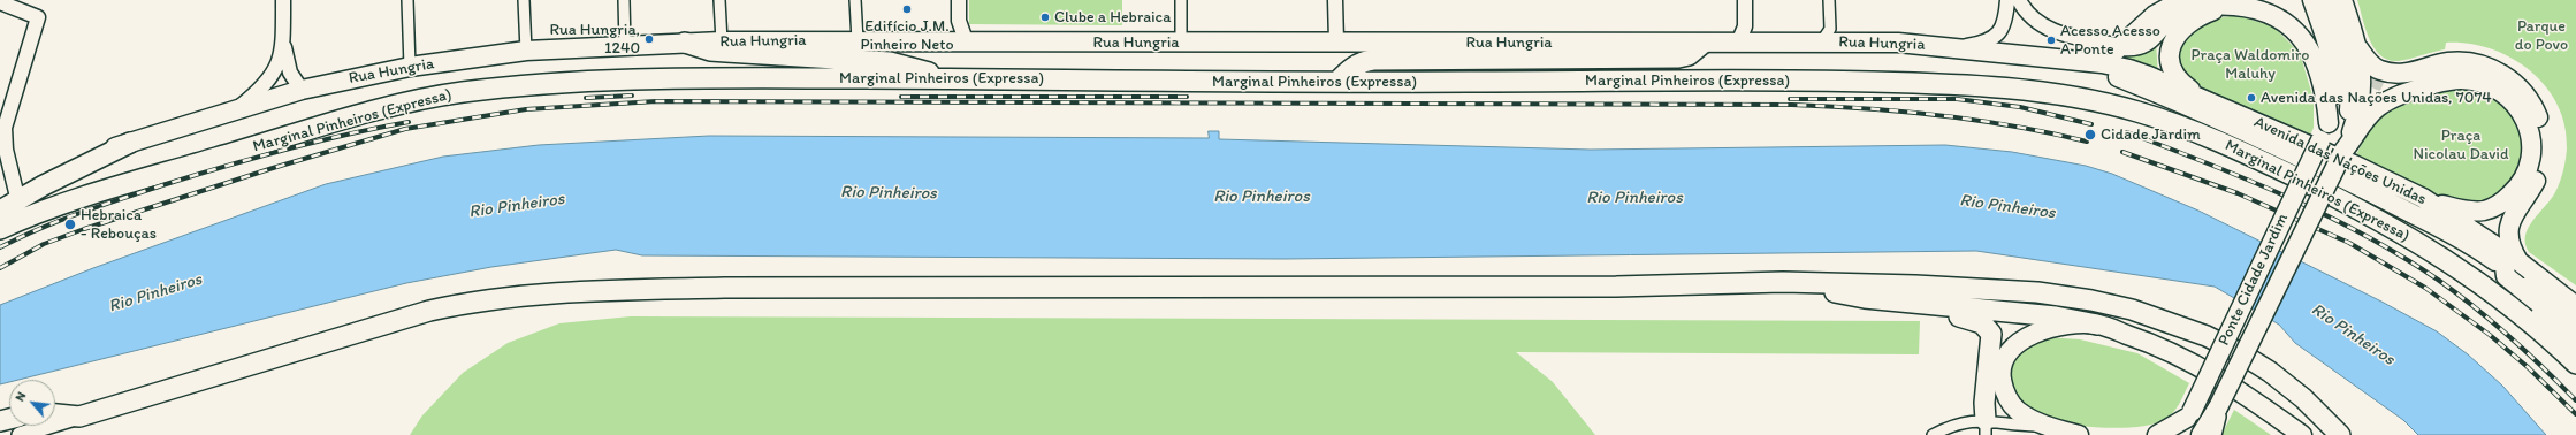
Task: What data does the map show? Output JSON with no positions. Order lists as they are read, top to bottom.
{
  "streets": {
    "highway": [
      "Rua Hungria",
      "Marginal Pinheiros (Expressa)",
      "Avenida das Nações Unidas",
      "Ponte Cidade Jardim"
    ]
  },
  "crossings": [
    ["Rua Hungria", "Avenida das Nações Unidas"]
  ],
  "water": ["Rio Pinheiros"],
  "parks": ["Parque do Povo", "Praça Waldomiro Maluhy", "Praça Nicolau David"],
  "places": [
    "Edifício J.M. Pinheiro Neto",
    "Clube a Hebraica",
    "Rua Hungria, 1240",
    "Acesso Acesso A Ponte",
    "Avenida das Nações Unidas, 7074",
    "Cidade Jardim",
    "Hebraica - Rebouças"
  ],
  "north": "top left"
}
